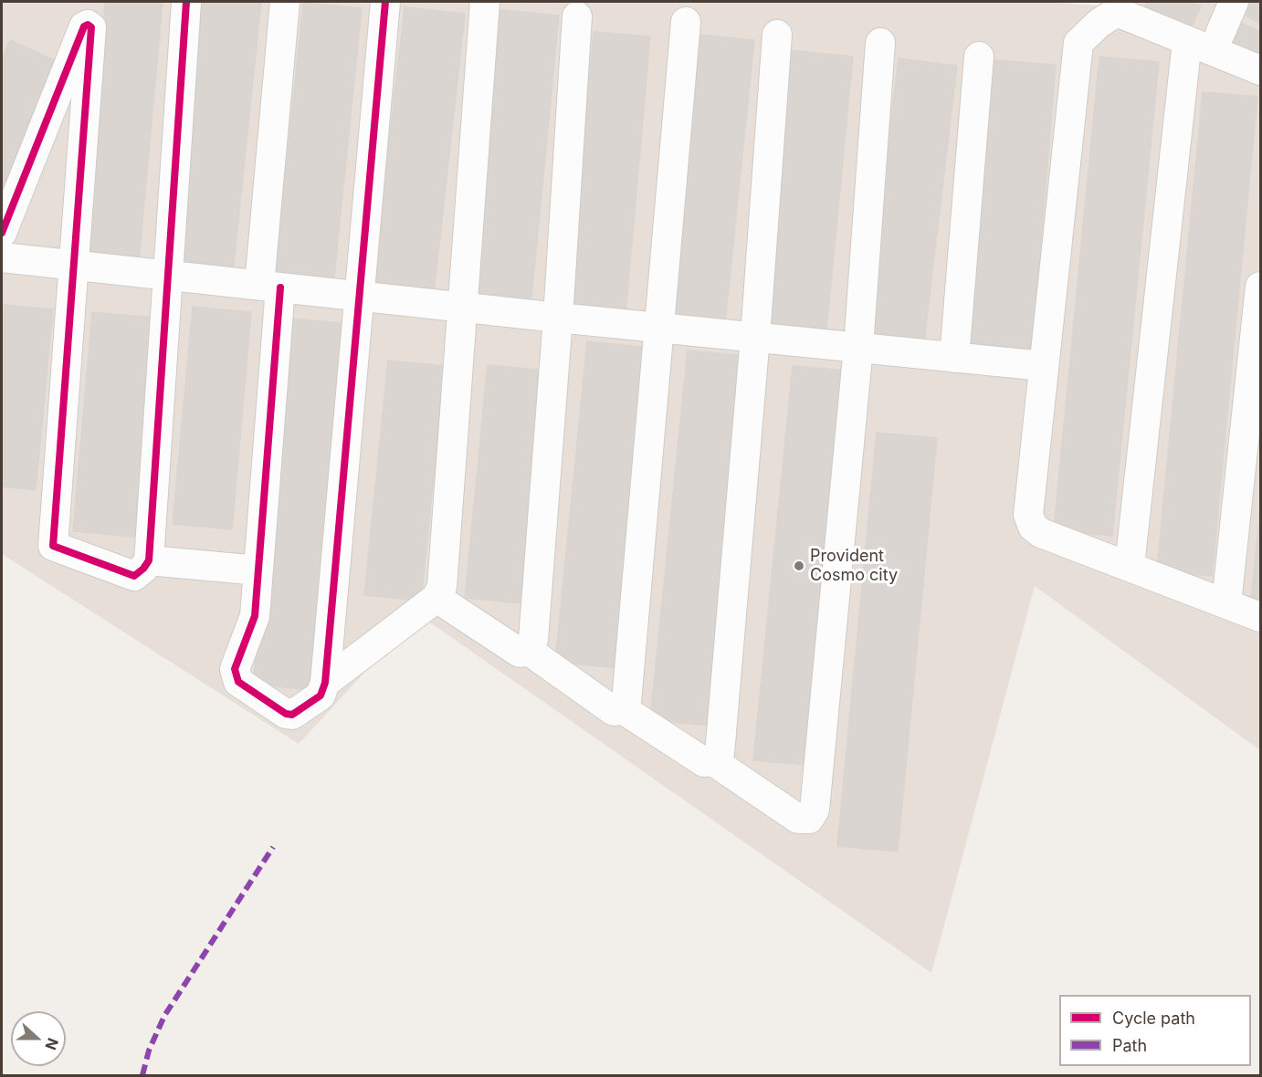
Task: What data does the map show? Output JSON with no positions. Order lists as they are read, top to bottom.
{
  "places": ["Provident Cosmo city"],
  "legend": ["Cycle path", "Path"],
  "north": "right"
}
